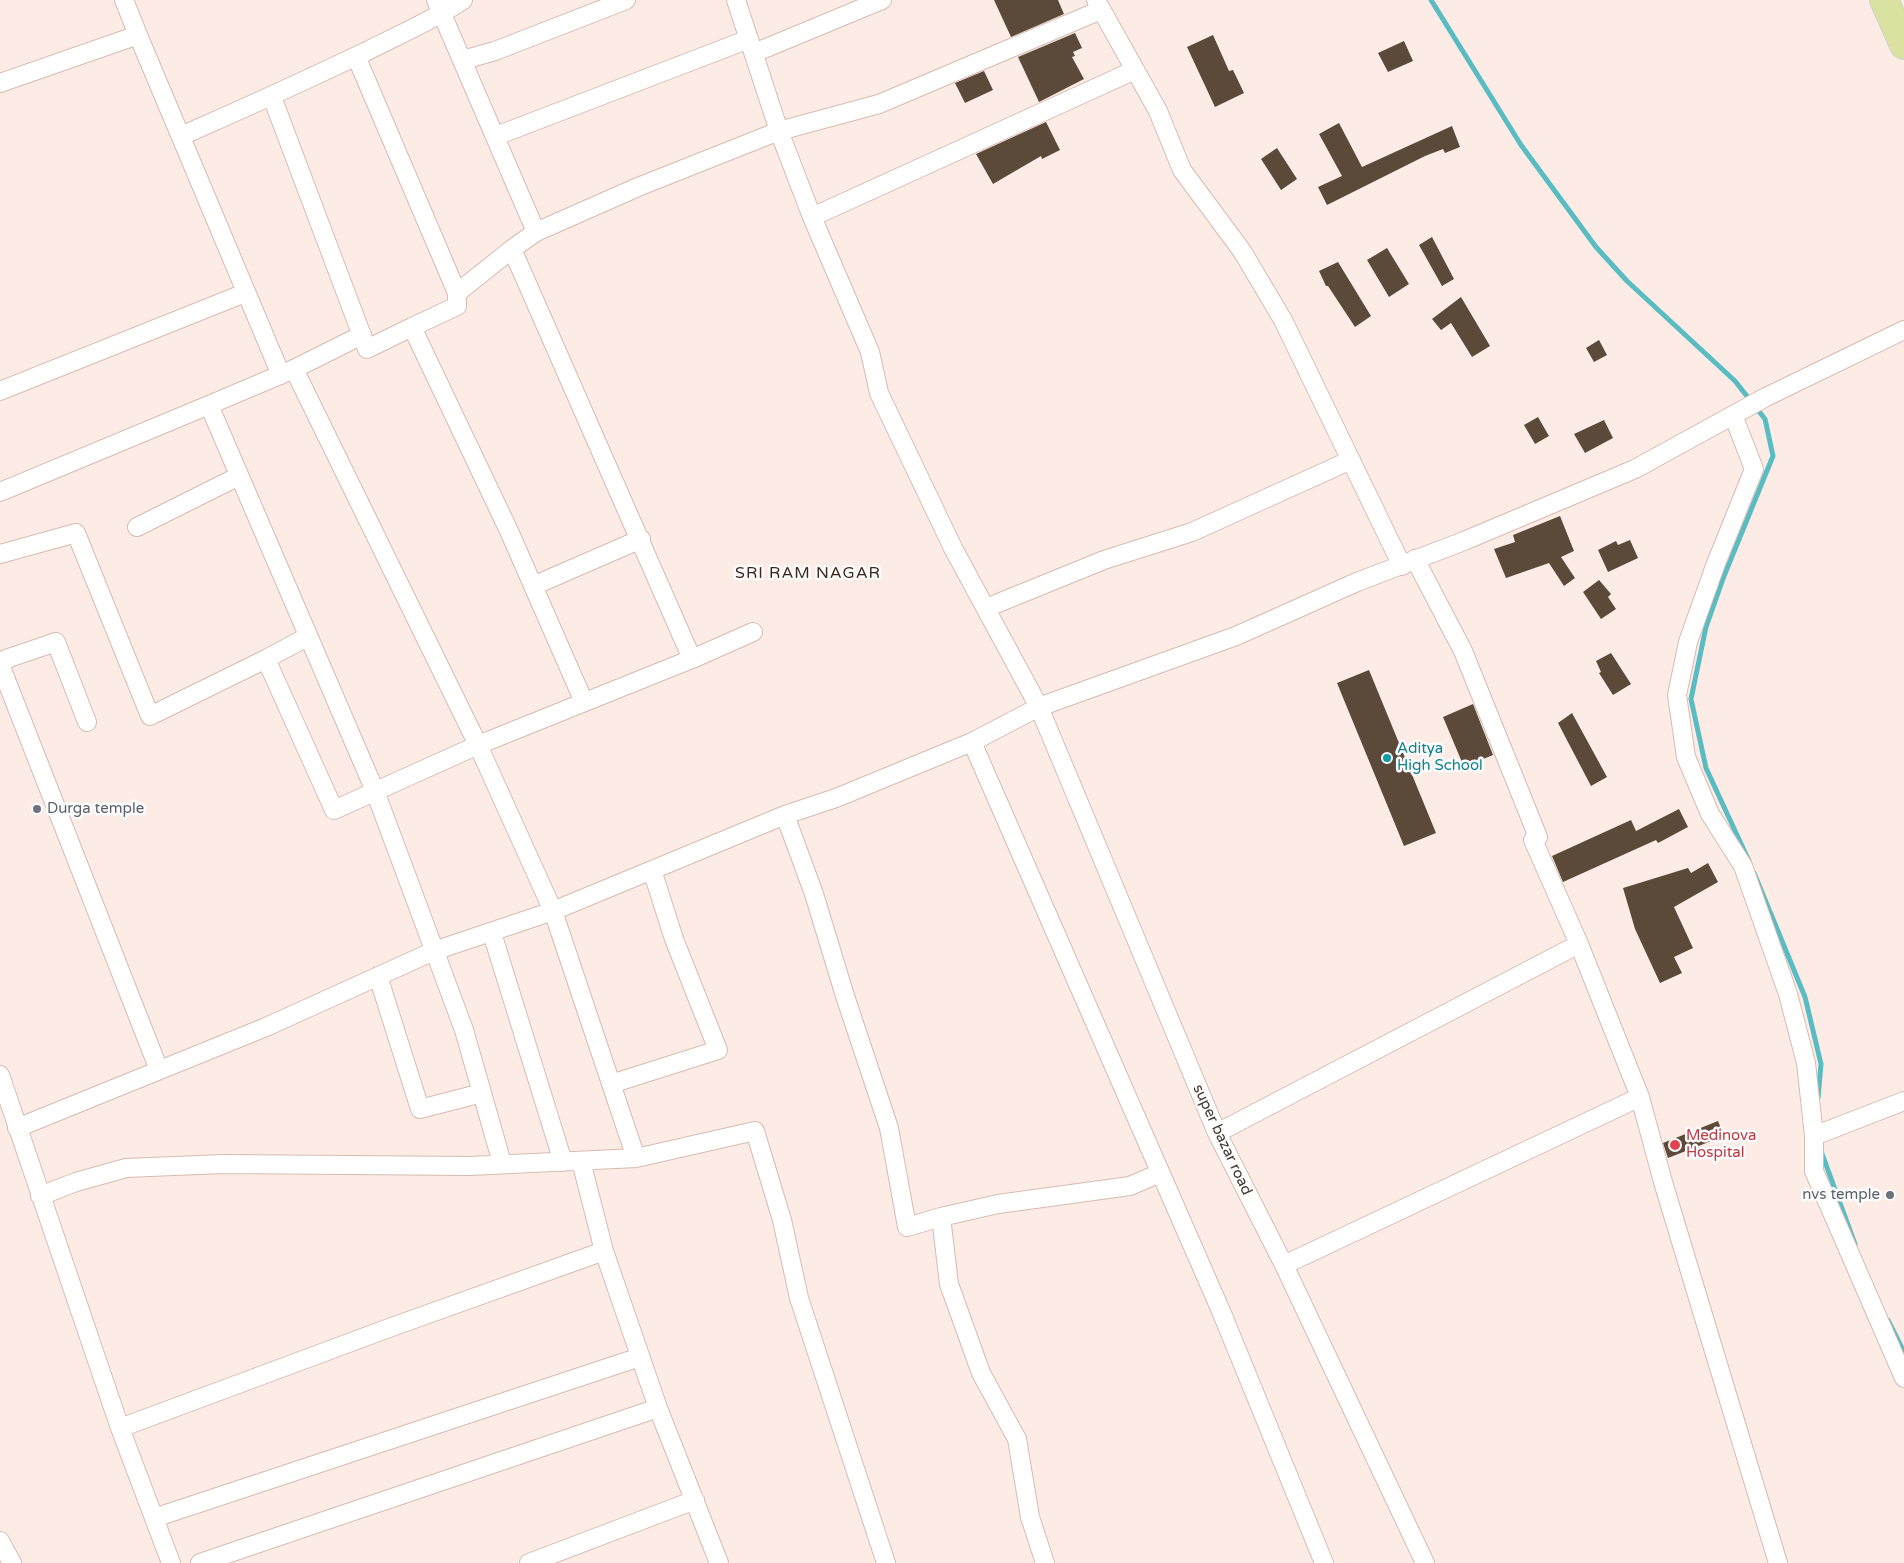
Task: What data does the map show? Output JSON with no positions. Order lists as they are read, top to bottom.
{
  "streets": {
    "street": ["super bazar road"]
  },
  "districts": ["SRI RAM NAGAR"],
  "places": [
    "Aditya High School",
    "Durga temple",
    "Medinova Hospital",
    "nvs temple"
  ]
}
